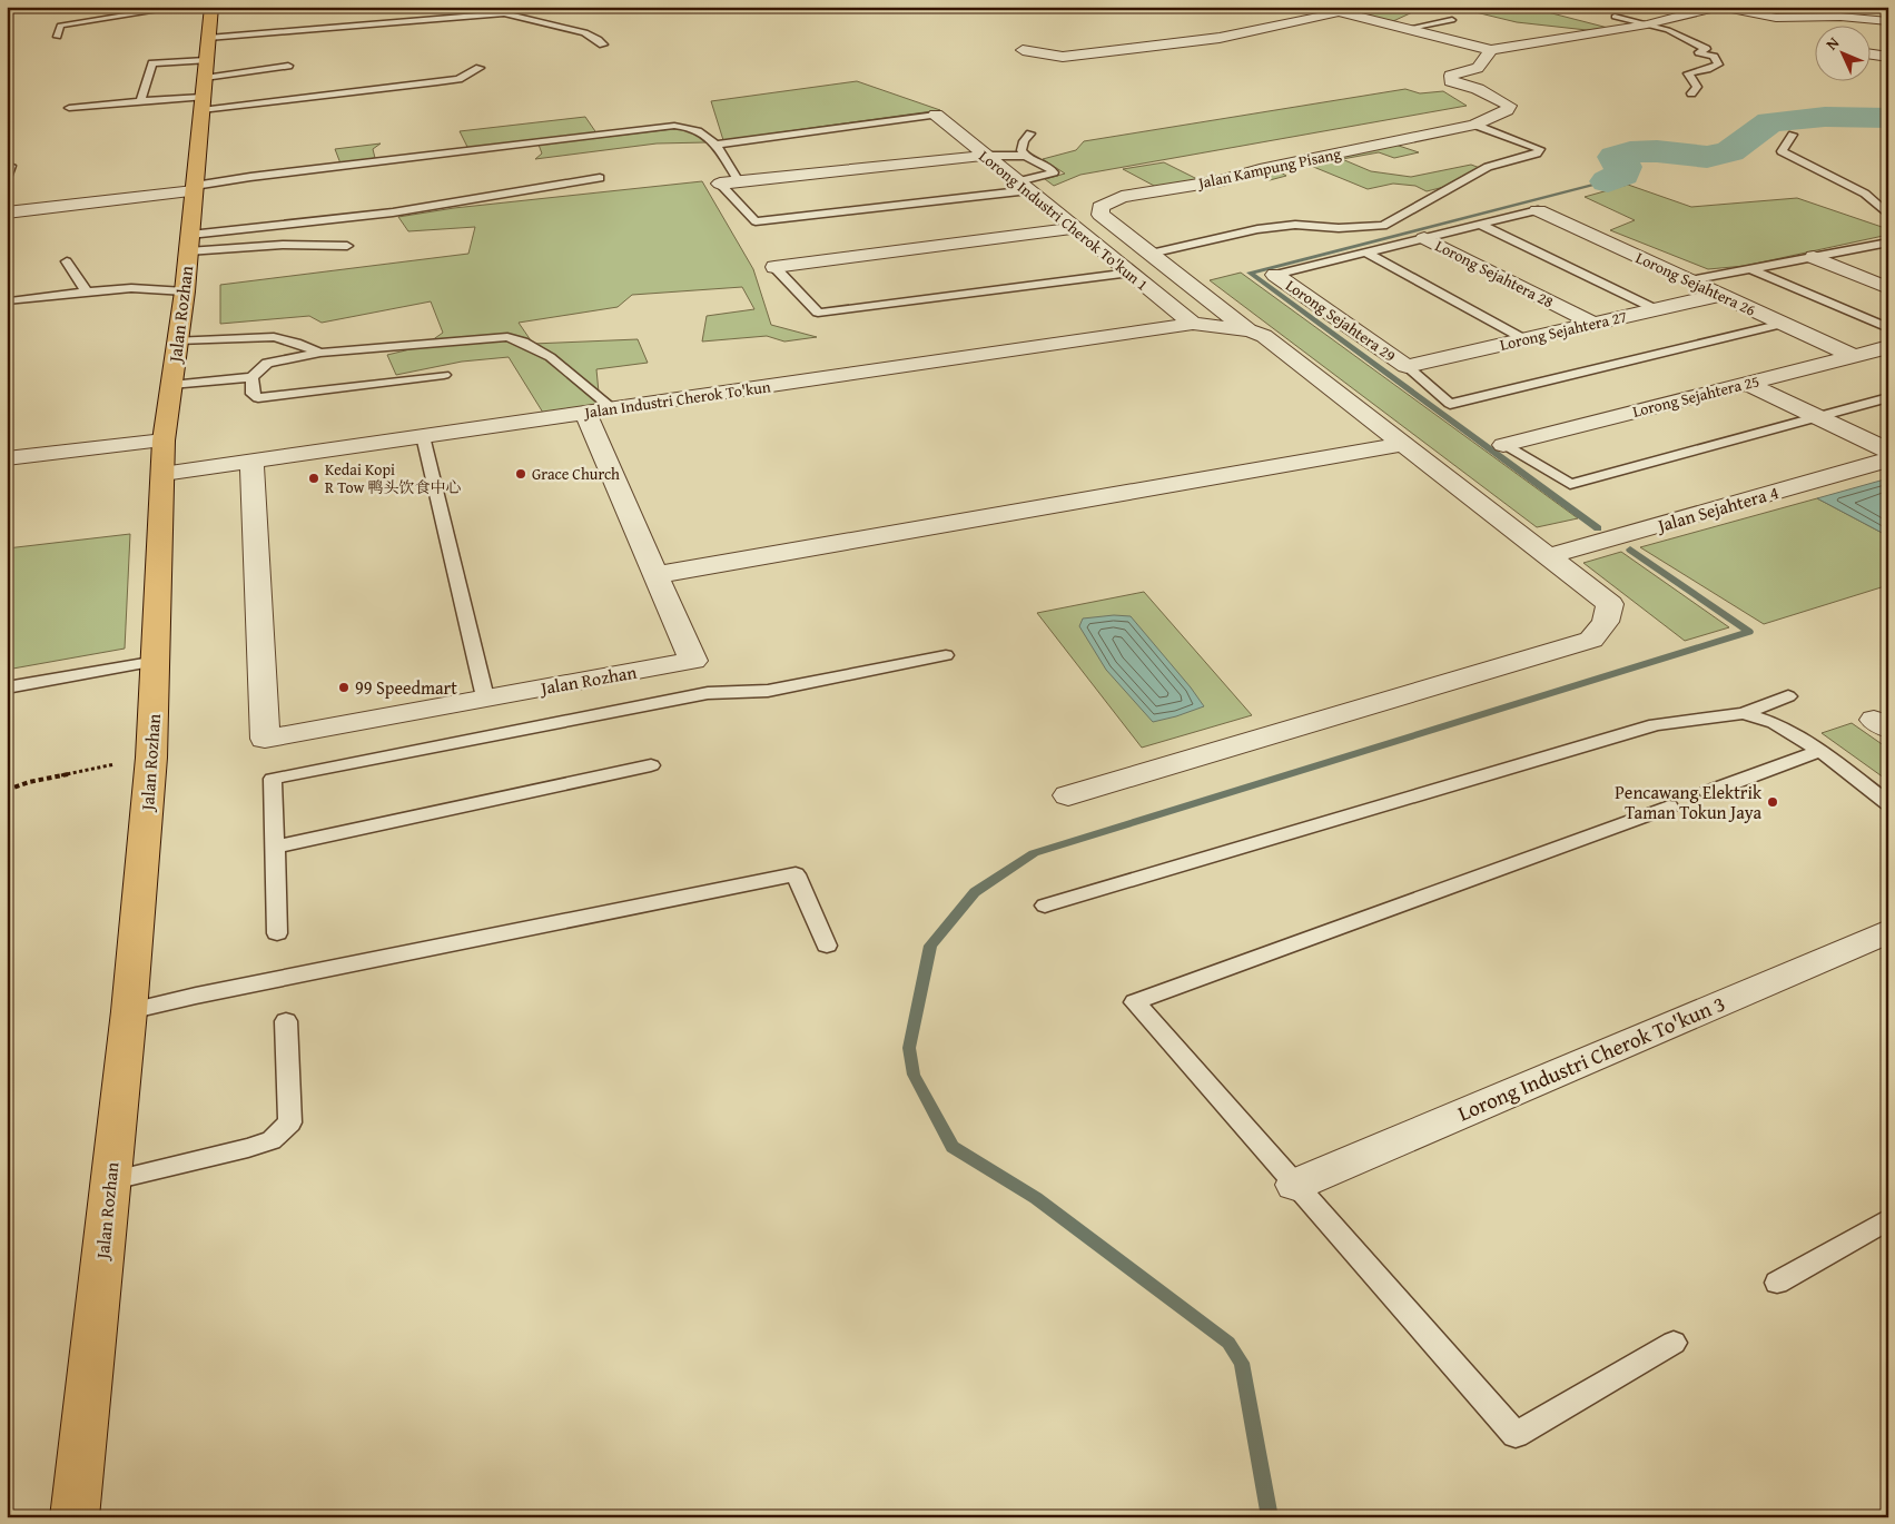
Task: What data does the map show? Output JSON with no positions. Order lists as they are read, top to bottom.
{
  "streets": {
    "main road": ["Jalan Rozhan"],
    "street": [
      "Jalan Kampung Pisang",
      "Lorong Industri Cherok To'kun 1",
      "Lorong Sejahtera 28",
      "Lorong Sejahtera 26",
      "Lorong Sejahtera 29",
      "Lorong Sejahtera 27",
      "Lorong Sejahtera 25",
      "Jalan Industri Cherok To'kun",
      "Jalan Sejahtera 4",
      "Lorong Industri Cherok To'kun 3"
    ]
  },
  "crossings": [
    ["Jalan Kampung Pisang", "Jalan Industri Cherok To'kun"],
    ["Lorong Industri Cherok To'kun 1", "Jalan Industri Cherok To'kun"],
    ["Lorong Sejahtera 28", "Lorong Sejahtera 27"],
    ["Lorong Sejahtera 26", "Lorong Sejahtera 27"],
    ["Lorong Sejahtera 26", "Lorong Sejahtera 25"],
    ["Jalan Rozhan", "Jalan Industri Cherok To'kun"],
    ["Lorong Sejahtera 29", "Lorong Sejahtera 27"]
  ],
  "places": [
    "Grace Church",
    "Kedai Kopi R Tow 鸭头饮食中心",
    "99 Speedmart",
    "Pencawang Elektrik Taman Tokun Jaya"
  ],
  "north": "top left"
}
